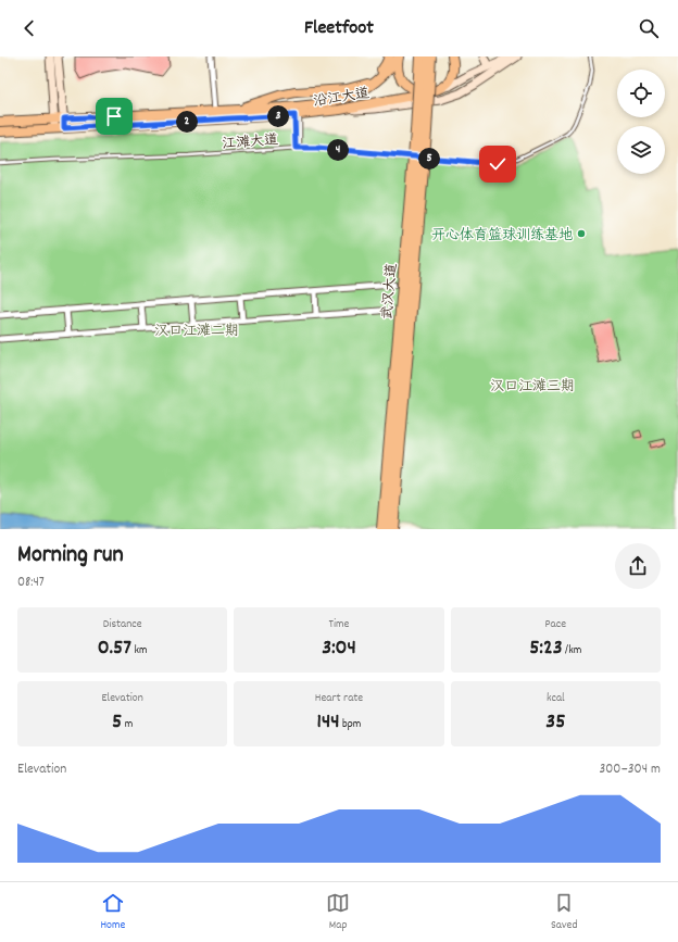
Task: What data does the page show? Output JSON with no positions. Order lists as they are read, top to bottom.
{
  "streets": {
    "highway": ["武汉大道"],
    "main road": ["沿江大道"],
    "lane": ["江滩大道"]
  },
  "parks": ["汉口江滩二期", "汉口江滩三期"],
  "places": ["开心体育篮球训练基地"],
  "page": {
    "header": "Fleetfoot",
    "pins": [
      "3",
      "2",
      "4",
      "5"
    ],
    "heading": ["Morning run", "08:47"],
    "stats": [
      ["Distance", "0.57 km"],
      ["Time", "3:04"],
      ["Pace", "5:23 /km"],
      ["Elevation", "5 m"],
      ["Heart rate", "144 bpm"],
      ["kcal", "35"]
    ],
    "chart": ["Elevation", "300–304 m"],
    "tabs": ["Home", "Map", "Saved"]
  }
}
